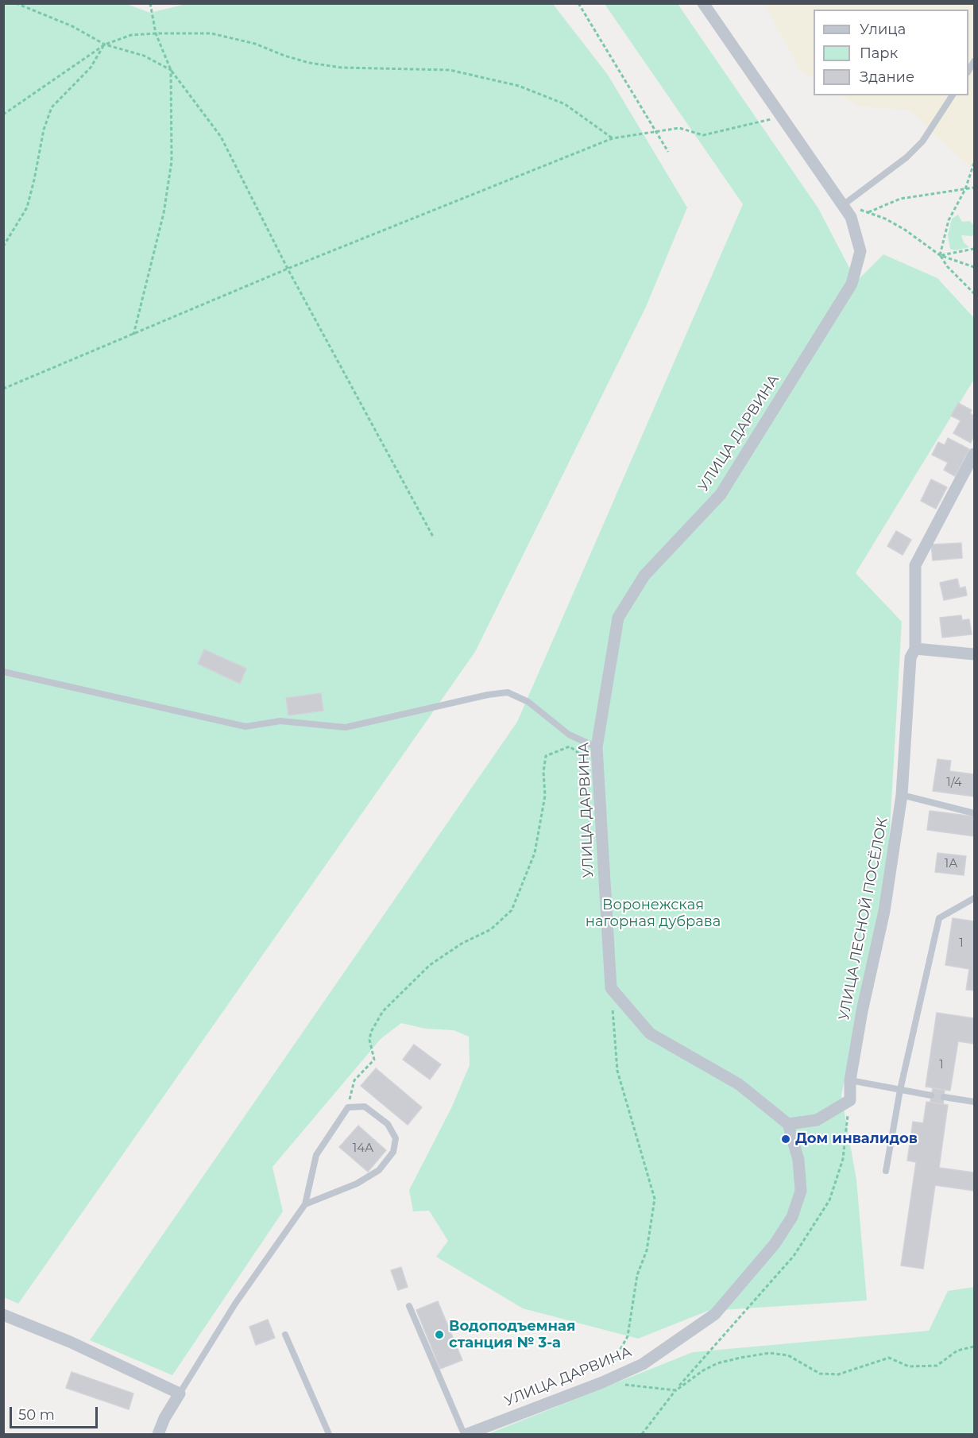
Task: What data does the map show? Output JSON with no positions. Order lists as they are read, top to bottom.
{
  "streets": {
    "street": ["УЛИЦА ДАРВИНА", "УЛИЦА ЛЕСНОЙ ПОСЁЛОК"]
  },
  "crossings": [
    ["УЛИЦА ДАРВИНА", "УЛИЦА ЛЕСНОЙ ПОСЁЛОК"]
  ],
  "parks": ["Воронежская нагорная дубрава"],
  "places": ["Дом инвалидов", "Водоподъемная станция № 3-а"],
  "house_numbers": [
    "1/4",
    "1А",
    "1",
    "1",
    "14А"
  ],
  "legend": ["Улица", "Парк", "Здание"],
  "scale_bar": "50 m"
}
